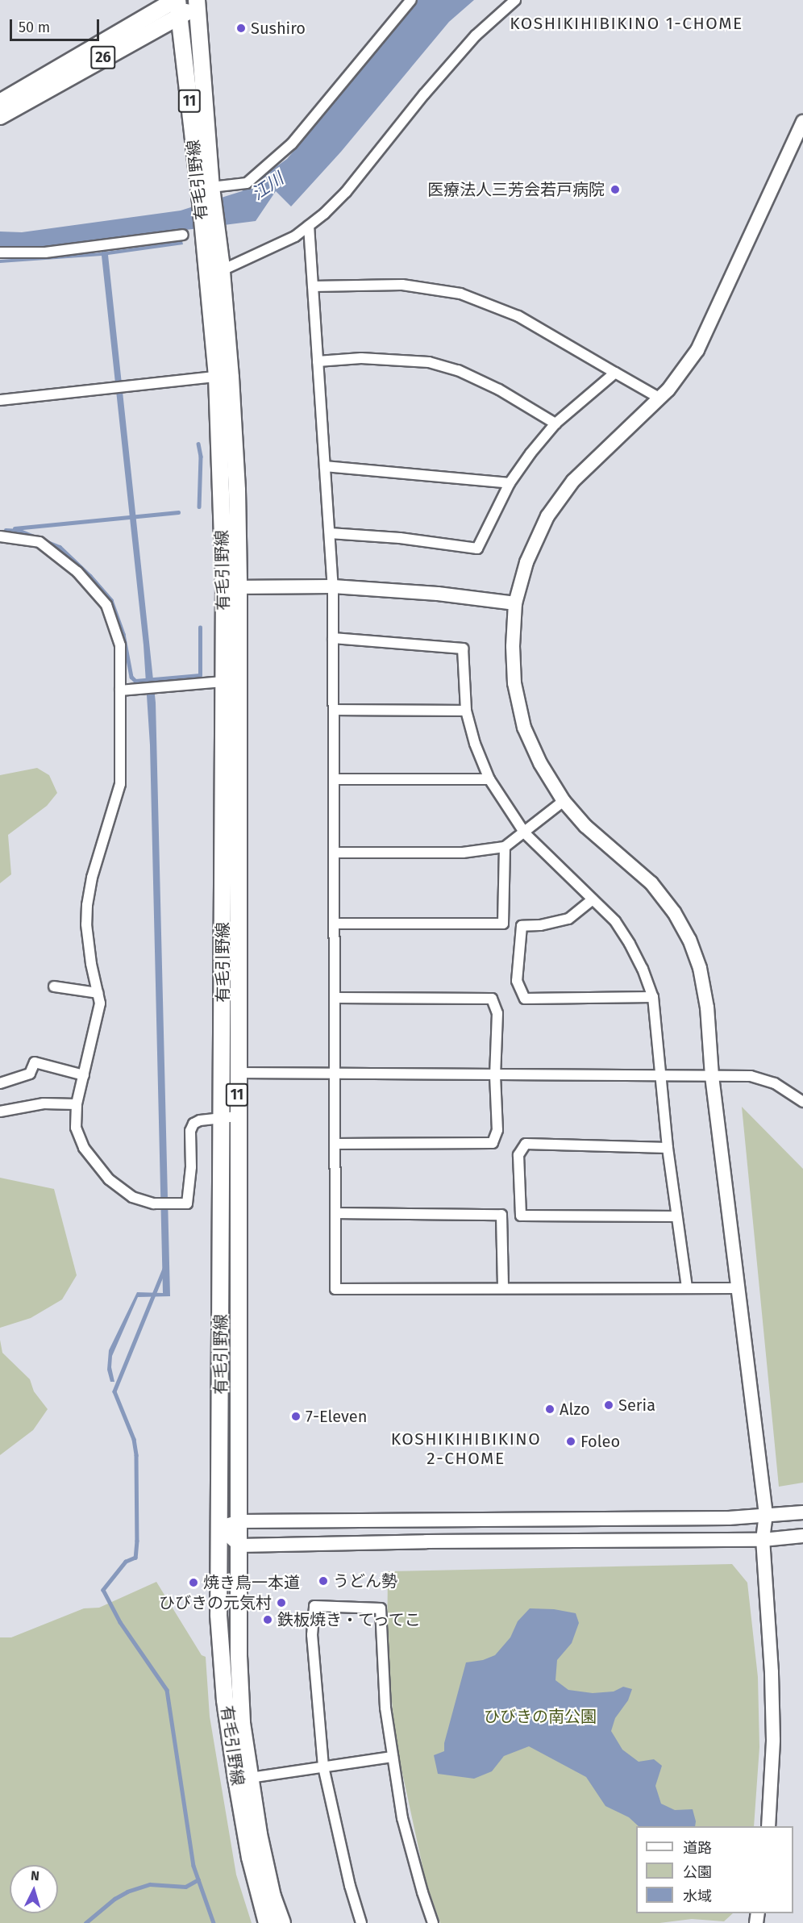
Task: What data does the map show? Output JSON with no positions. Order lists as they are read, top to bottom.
{
  "streets": {
    "main road": ["26", "11", "有毛引野線"]
  },
  "crossings": [
    ["26", "有毛引野線"]
  ],
  "districts": ["KOSHIKIHIBIKINO 1-CHOME", "KOSHIKIHIBIKINO 2-CHOME"],
  "water": ["江川"],
  "parks": ["ひびきの南公園"],
  "places": [
    "Sushiro",
    "医療法人三芳会若戸病院",
    "Seria",
    "Alzo",
    "7-Eleven",
    "Foleo",
    "うどん勢",
    "焼き鳥一本道",
    "ひびきの元気村",
    "鉄板焼き・てってこ"
  ],
  "legend": ["道路", "公園", "水域"],
  "scale_bar": "50 m",
  "north": "top"
}
